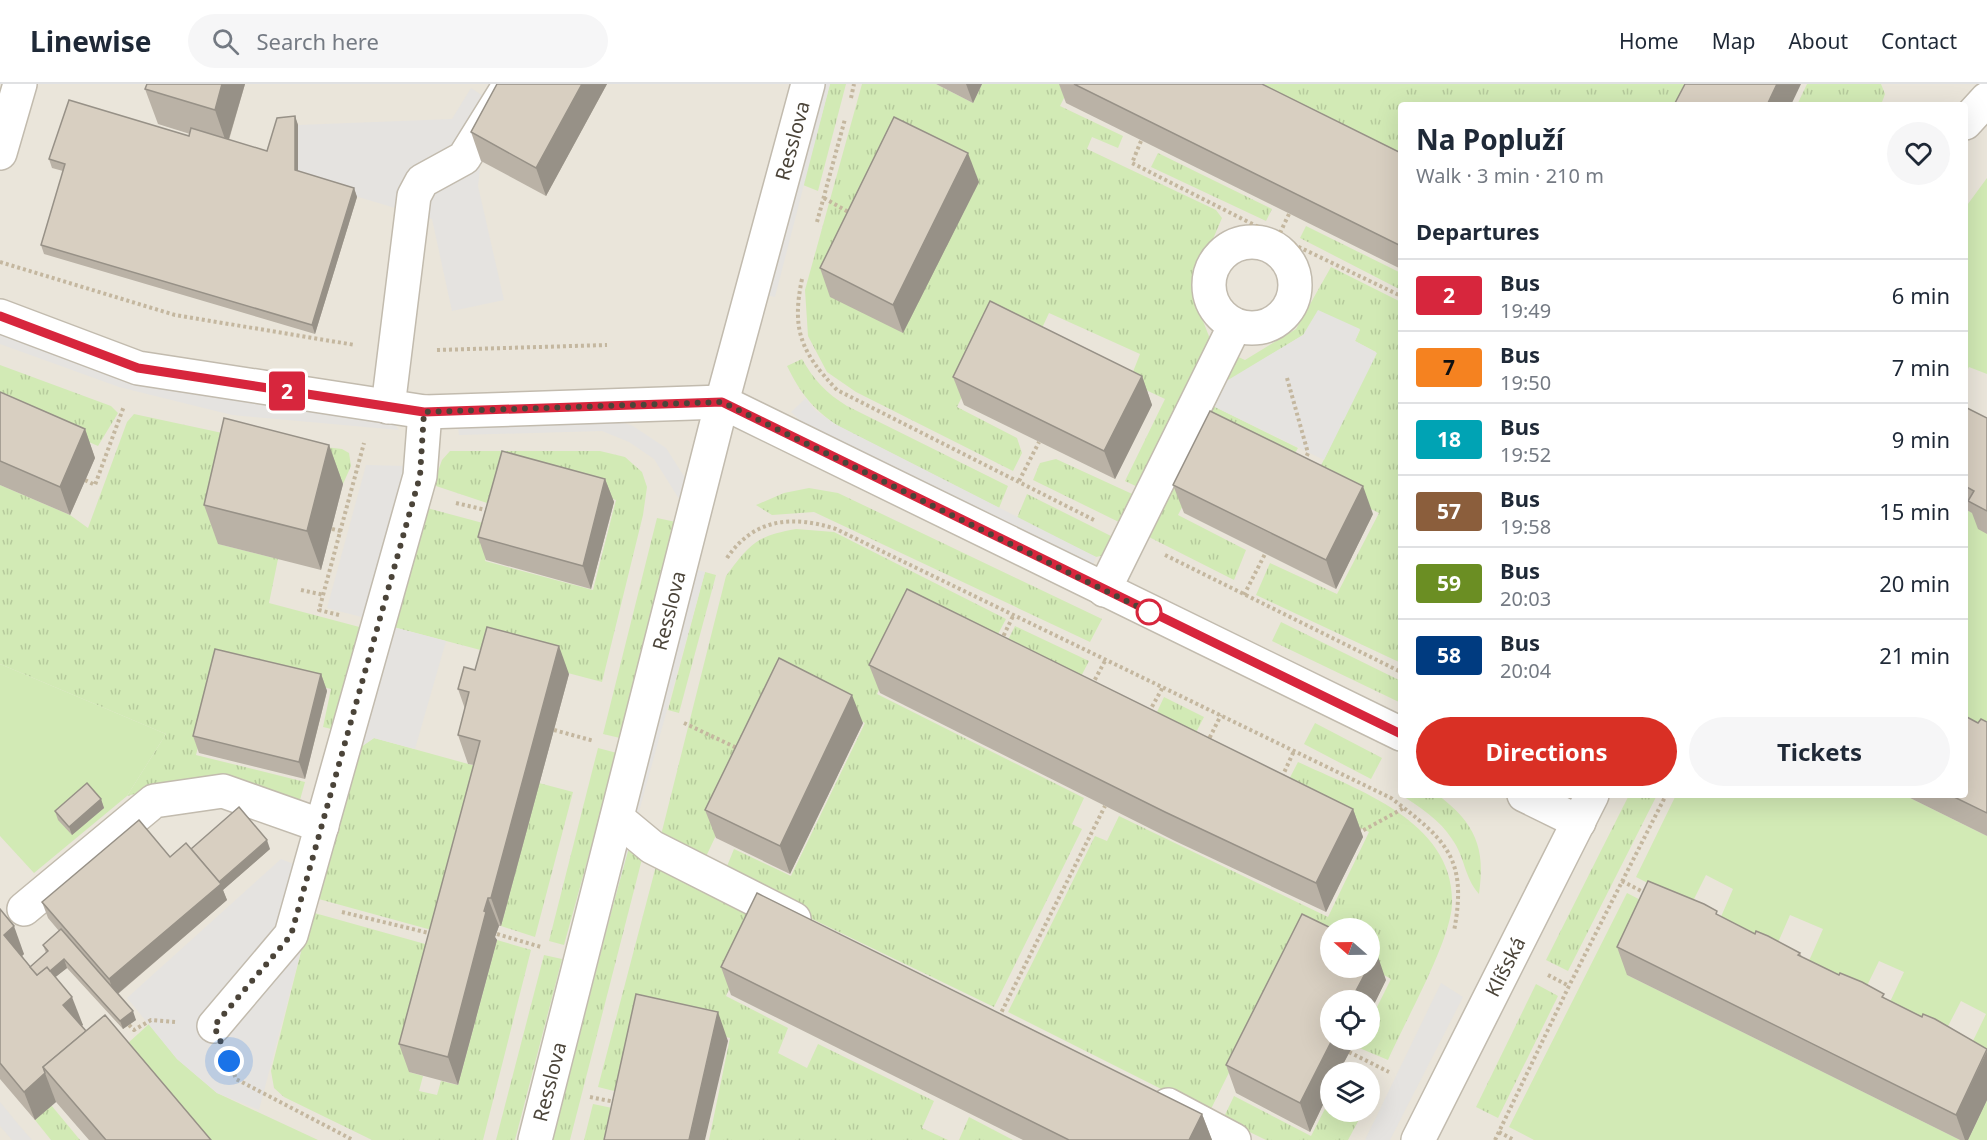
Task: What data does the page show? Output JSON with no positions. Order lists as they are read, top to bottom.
{
  "streets": {
    "street": ["Resslova", "Klíšská"]
  },
  "lines": ["bus line 2"],
  "north": "left",
  "page": {
    "header": "Linewise",
    "search": "Search here",
    "nav": [
      "Home",
      "Map",
      "About",
      "Contact"
    ],
    "on_map": "2",
    "heading": [
      ["Na Popluží", "Walk · 3 min · 210 m"],
      "Departures"
    ],
    "list": [
      {
        "mark": "2",
        "name": "Bus",
        "note": "19:49",
        "value": "6 min"
      },
      {
        "mark": "7",
        "name": "Bus",
        "note": "19:50",
        "value": "7 min"
      },
      {
        "mark": "18",
        "name": "Bus",
        "note": "19:52",
        "value": "9 min"
      },
      {
        "mark": "57",
        "name": "Bus",
        "note": "19:58",
        "value": "15 min"
      },
      {
        "mark": "59",
        "name": "Bus",
        "note": "20:03",
        "value": "20 min"
      },
      {
        "mark": "58",
        "name": "Bus",
        "note": "20:04",
        "value": "21 min"
      }
    ],
    "buttons": ["Directions", "Tickets"]
  }
}
